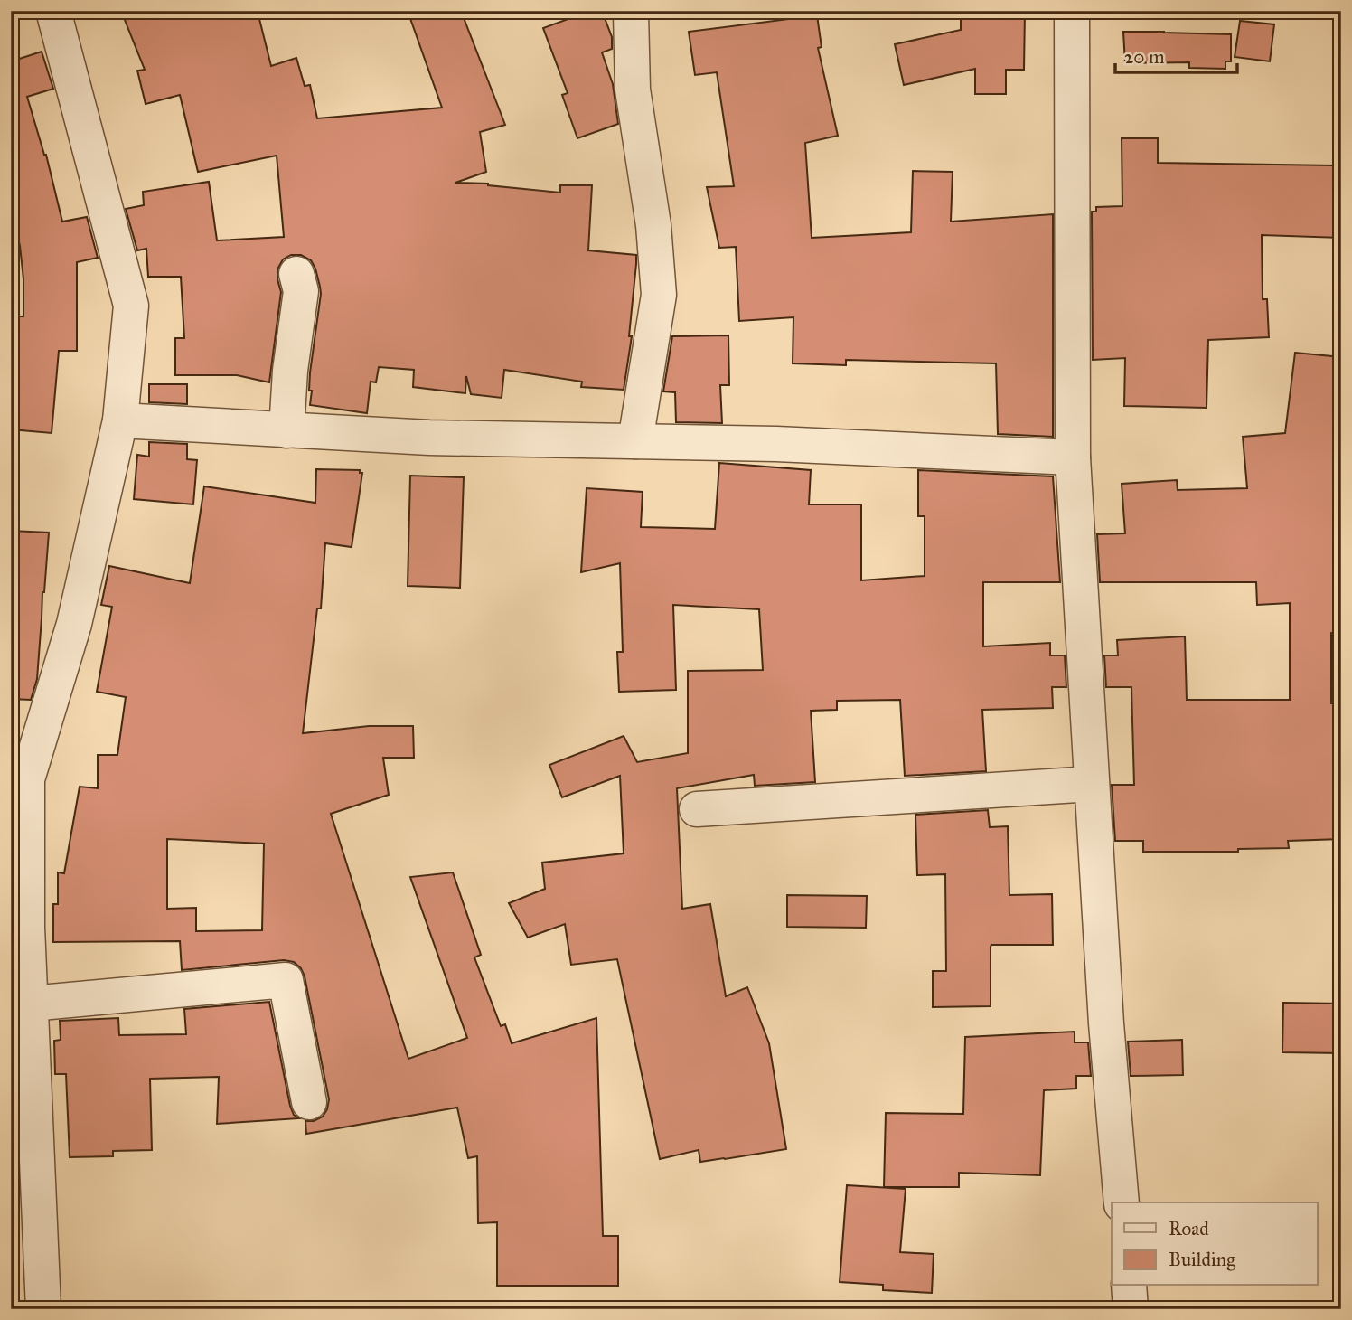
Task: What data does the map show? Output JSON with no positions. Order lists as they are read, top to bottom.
{
  "legend": ["Road", "Building"],
  "scale_bar": "20 m"
}
